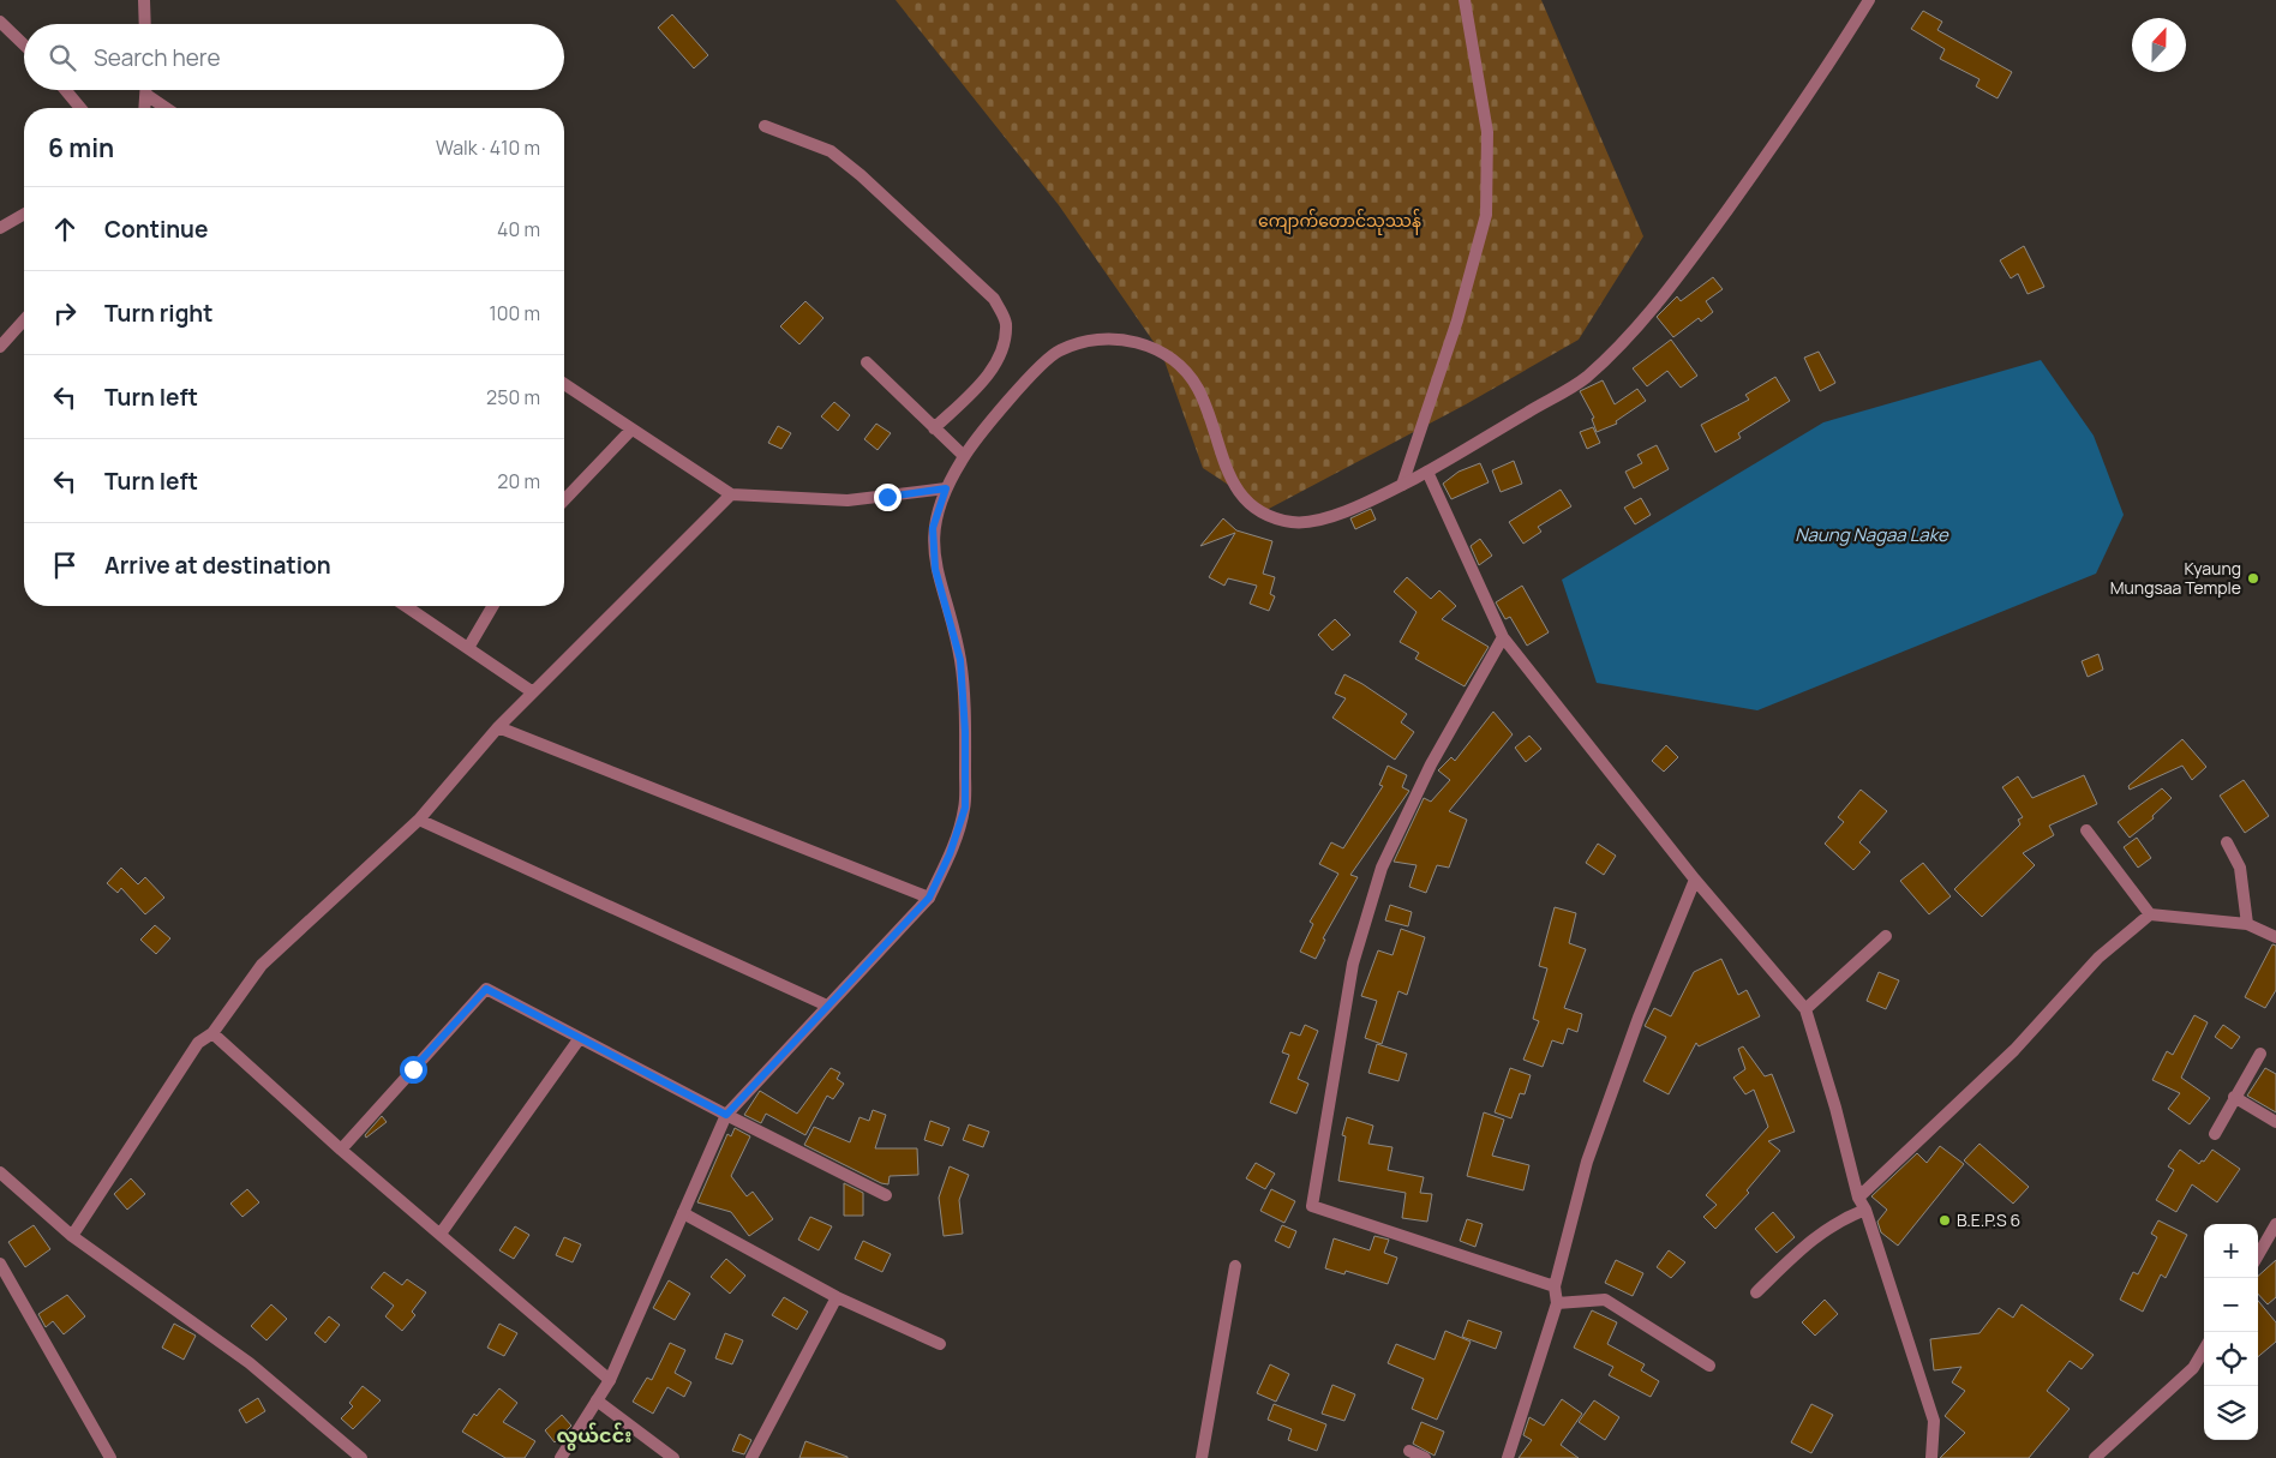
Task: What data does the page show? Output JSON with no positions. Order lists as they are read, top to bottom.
{
  "districts": ["လွယ်ငင်း"],
  "water": ["Naung Nagaa Lake"],
  "parks": ["ကျောက်တောင်သုဿန်"],
  "places": ["Kyaung Mungsaa Temple", "B.E.P.S 6"],
  "north": "top",
  "page": {
    "search": "Search here",
    "heading": ["6 min", "Walk · 410 m"],
    "list": [
      ["Continue", "40 m"],
      ["Turn right", "100 m"],
      ["Turn left", "250 m"],
      ["Turn left", "20 m"],
      "Arrive at destination"
    ],
    "map_buttons": ["+", "−"]
  }
}
